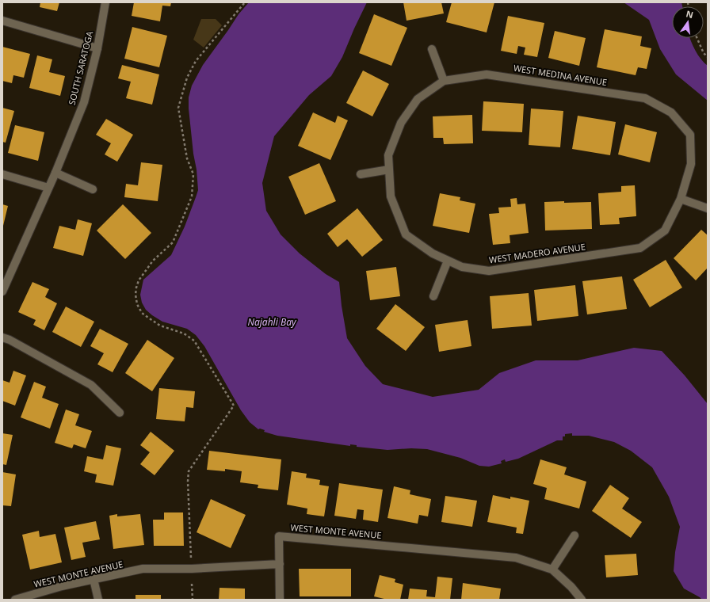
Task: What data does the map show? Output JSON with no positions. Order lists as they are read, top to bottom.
{
  "streets": {
    "street": [
      "SOUTH SARATOGA",
      "WEST MEDINA AVENUE",
      "WEST MADERO AVENUE",
      "WEST MONTE AVENUE"
    ]
  },
  "crossings": [
    ["WEST MEDINA AVENUE", "WEST MADERO AVENUE"]
  ],
  "water": ["Najahli Bay"],
  "north": "top"
}
